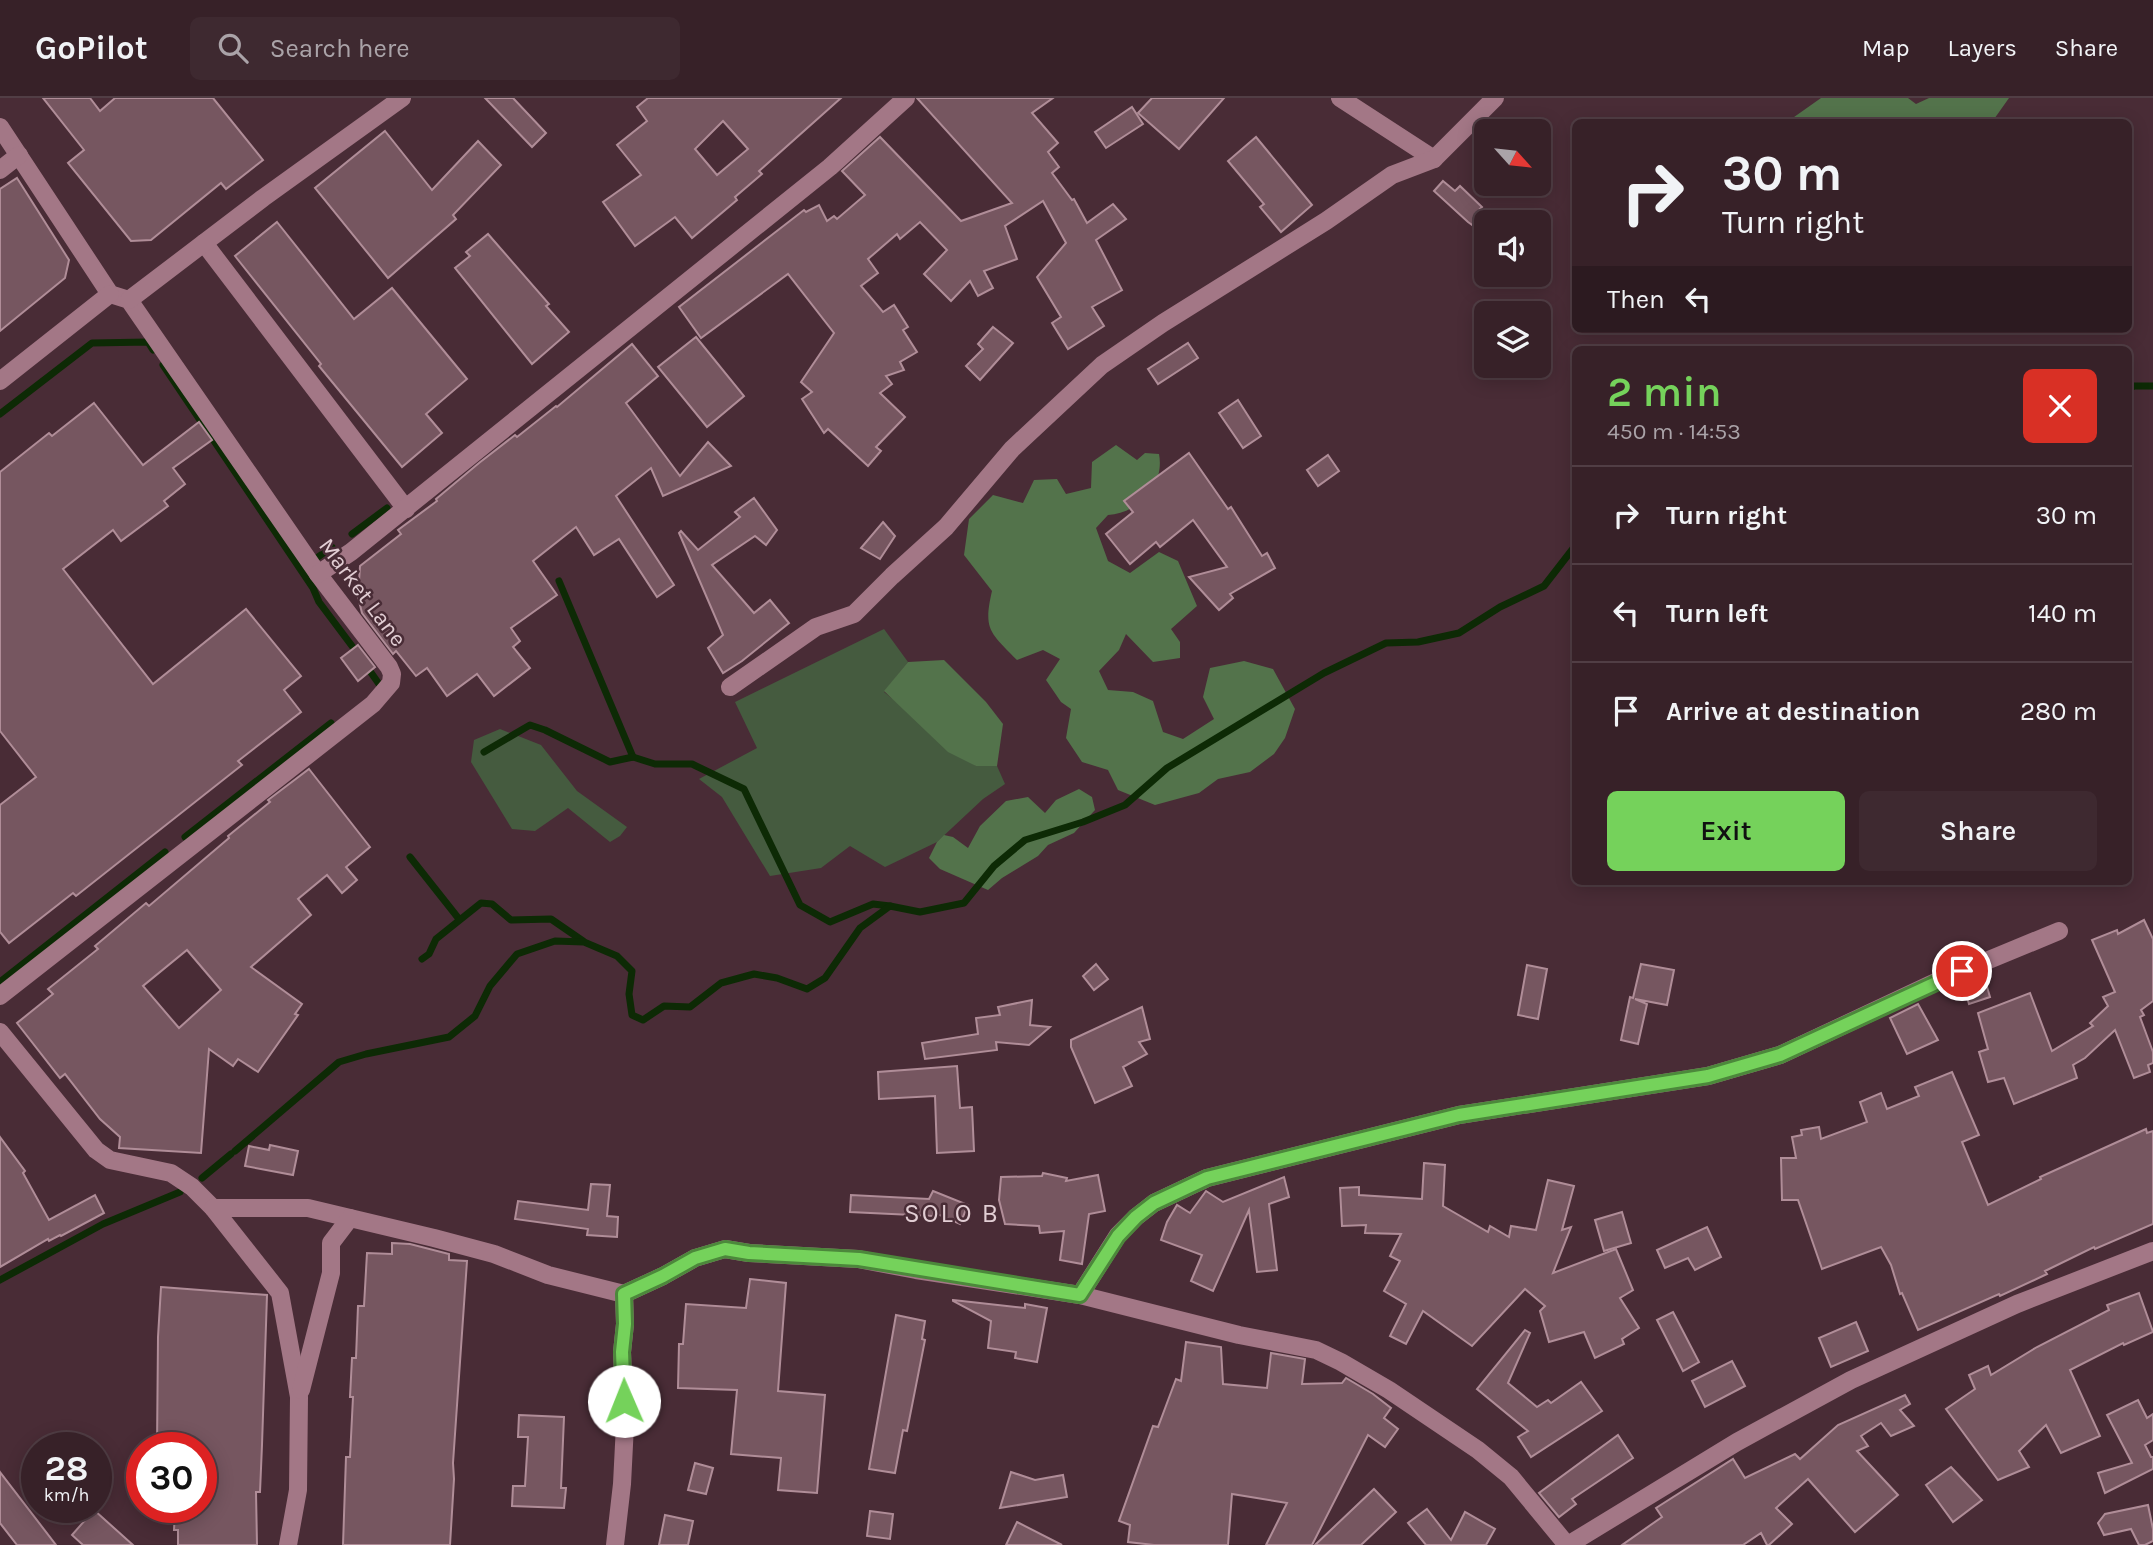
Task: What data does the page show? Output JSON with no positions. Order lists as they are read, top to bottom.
{
  "streets": {
    "street": ["Market Lane"]
  },
  "districts": ["SOLO B"],
  "north": "bottom right",
  "page": {
    "header": "GoPilot",
    "search": "Search here",
    "nav": ["Map", "Layers", "Share"],
    "turn": ["30 m", "Turn right"],
    "then": "Then",
    "heading": ["2 min", "450 m · 14:53"],
    "list": [
      {
        "name": "Turn right",
        "value": "30 m"
      },
      {
        "name": "Turn left",
        "value": "140 m"
      },
      {
        "name": "Arrive at destination",
        "value": "280 m"
      }
    ],
    "buttons": ["Exit", "Share"],
    "speed": "28 km/h",
    "limit": "30"
  }
}
